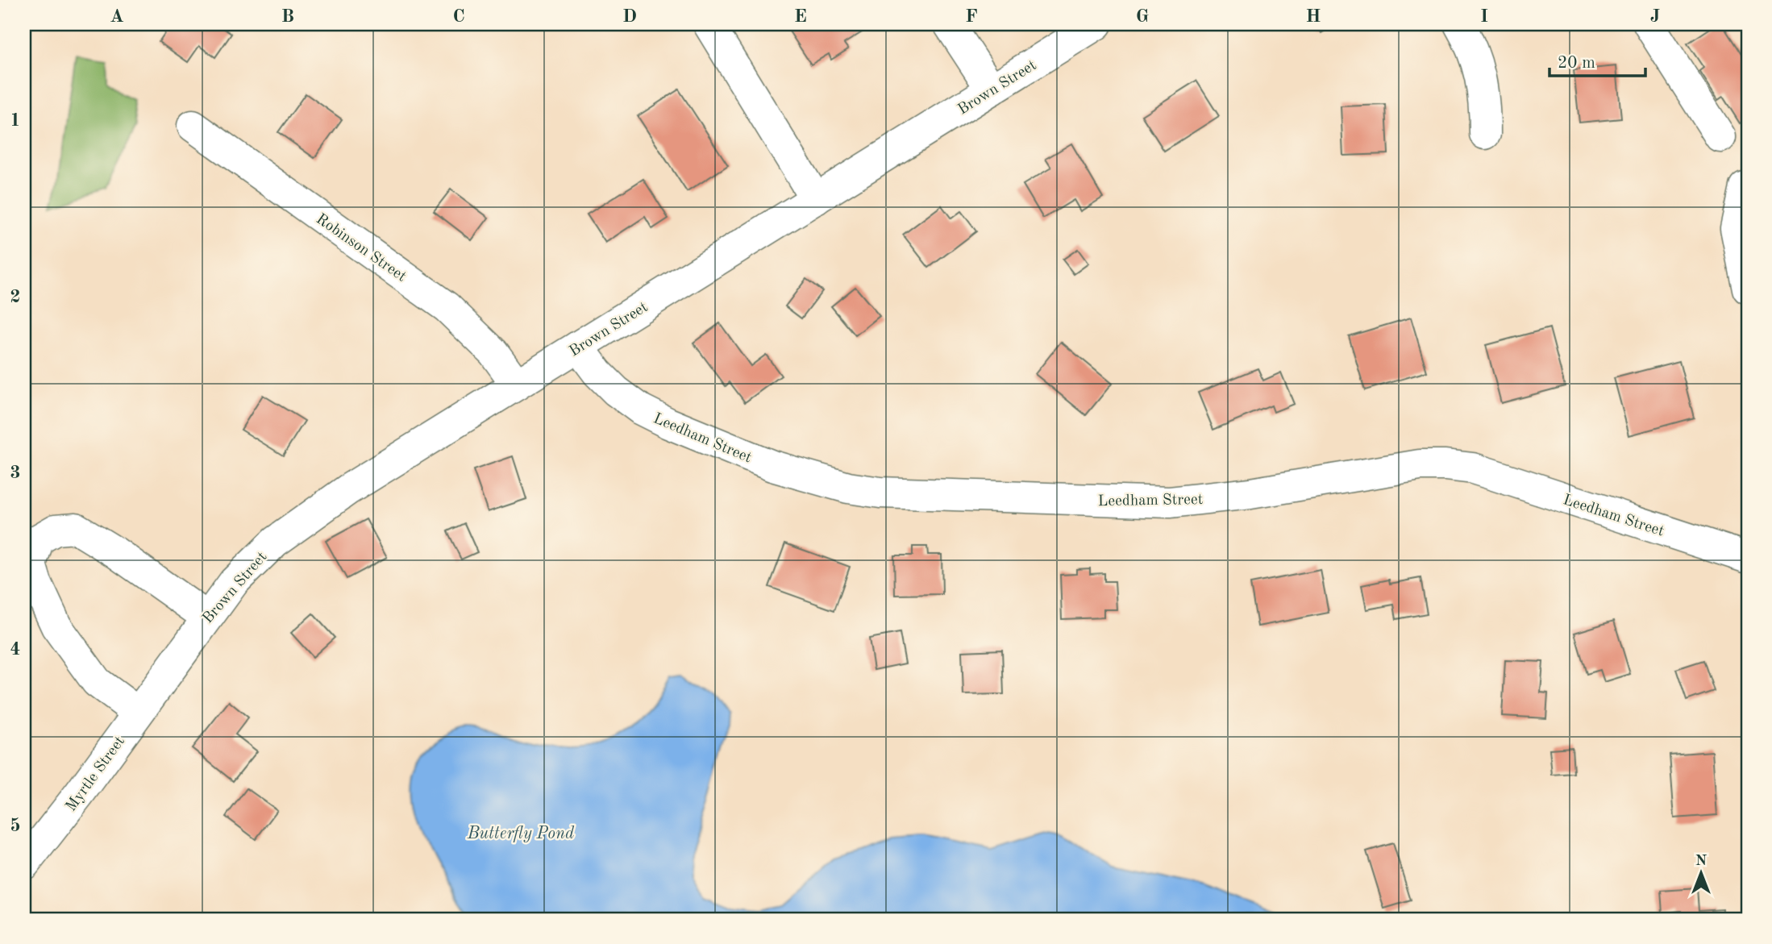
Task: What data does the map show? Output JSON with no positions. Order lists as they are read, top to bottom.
{
  "streets": {
    "street": [
      "Brown Street",
      "Robinson Street",
      "Leedham Street",
      "Myrtle Street"
    ]
  },
  "crossings": [
    ["Brown Street", "Robinson Street"],
    ["Brown Street", "Leedham Street"],
    ["Brown Street", "Myrtle Street"]
  ],
  "water": ["Butterfly Pond"],
  "scale_bar": "20 m",
  "north": "top",
  "grid": {
    "columns": [
      "A",
      "B",
      "C",
      "D",
      "E",
      "F",
      "G",
      "H",
      "I",
      "J"
    ],
    "rows": [
      "1",
      "2",
      "3",
      "4",
      "5"
    ]
  }
}
